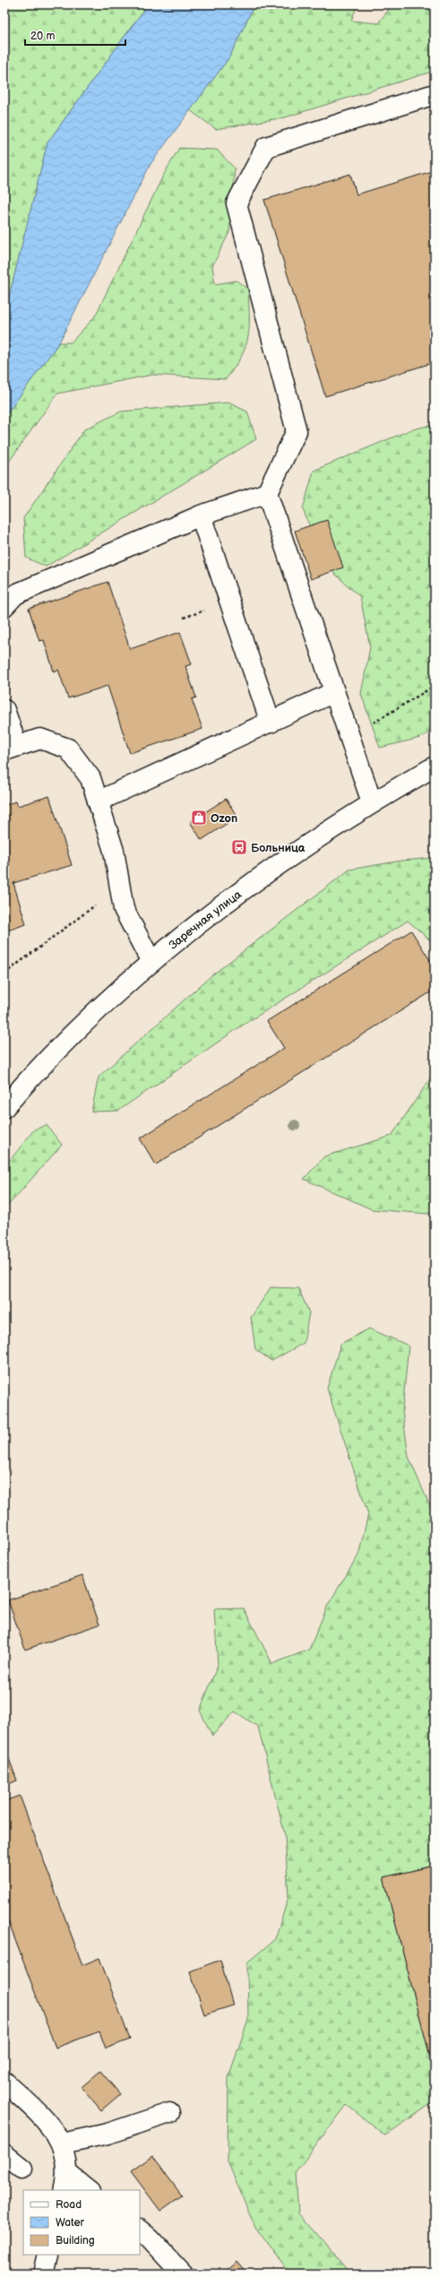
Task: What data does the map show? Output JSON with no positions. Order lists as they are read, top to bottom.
{
  "streets": {
    "main road": ["Заречная улица"]
  },
  "places": {
    "shop": ["Ozon"],
    "bus stop": ["Больница"]
  },
  "legend": ["Road", "Water", "Building"],
  "scale_bar": "20 m"
}
